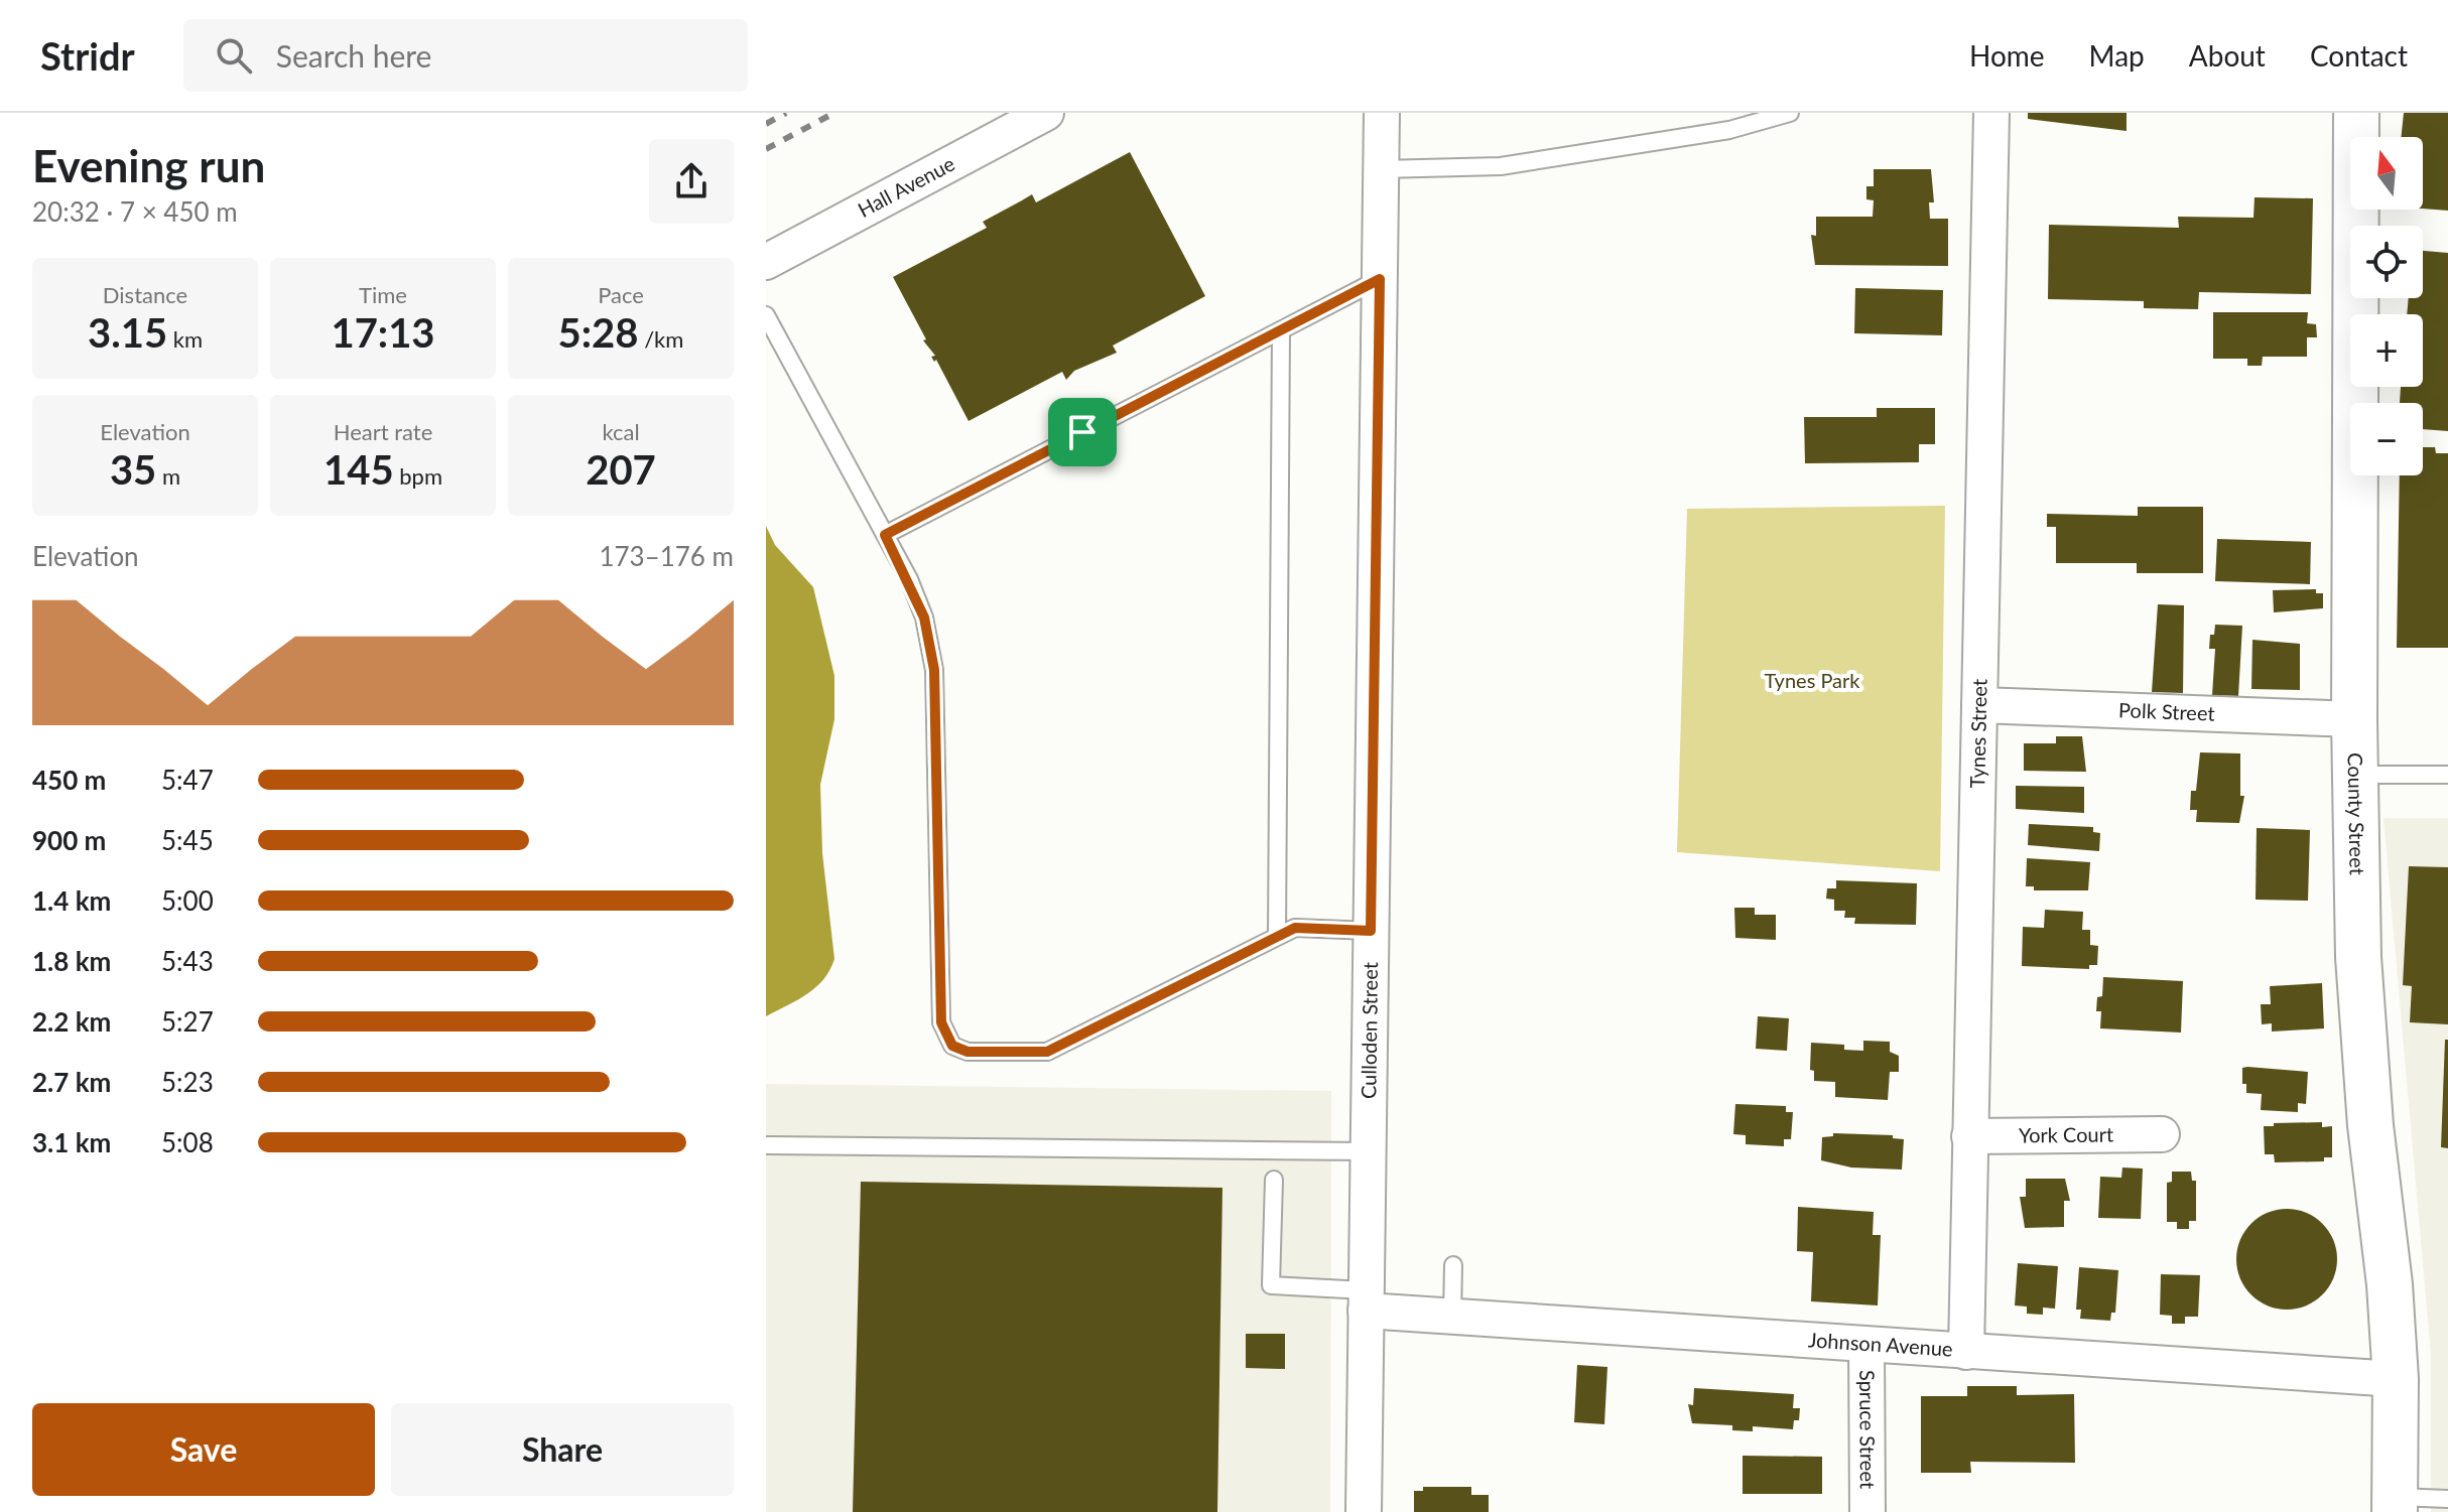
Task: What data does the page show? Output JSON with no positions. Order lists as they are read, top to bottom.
{
  "streets": {
    "street": [
      "Hall Avenue",
      "Polk Street",
      "Tynes Street",
      "County Street",
      "Culloden Street",
      "York Court",
      "Johnson Avenue",
      "Spruce Street"
    ]
  },
  "crossings": [
    ["Polk Street", "Tynes Street"],
    ["Polk Street", "County Street"],
    ["Tynes Street", "York Court"],
    ["Tynes Street", "Johnson Avenue"],
    ["County Street", "Johnson Avenue"],
    ["Culloden Street", "Johnson Avenue"],
    ["Johnson Avenue", "Spruce Street"]
  ],
  "parks": ["Tynes Park"],
  "north": "top",
  "page": {
    "header": "Stridr",
    "search": "Search here",
    "nav": [
      "Home",
      "Map",
      "About",
      "Contact"
    ],
    "heading": ["Evening run", "20:32 · 7 × 450 m"],
    "map_buttons": ["+", "−"],
    "stats": [
      ["Distance", "3.15 km"],
      ["Time", "17:13"],
      ["Pace", "5:28 /km"],
      ["Elevation", "35 m"],
      ["Heart rate", "145 bpm"],
      ["kcal", "207"]
    ],
    "chart": ["Elevation", "173–176 m"],
    "list": [
      {
        "name": "450 m",
        "note": "5:47"
      },
      {
        "name": "900 m",
        "note": "5:45"
      },
      {
        "name": "1.4 km",
        "note": "5:00"
      },
      {
        "name": "1.8 km",
        "note": "5:43"
      },
      {
        "name": "2.2 km",
        "note": "5:27"
      },
      {
        "name": "2.7 km",
        "note": "5:23"
      },
      {
        "name": "3.1 km",
        "note": "5:08"
      }
    ],
    "buttons": ["Save", "Share"]
  }
}
